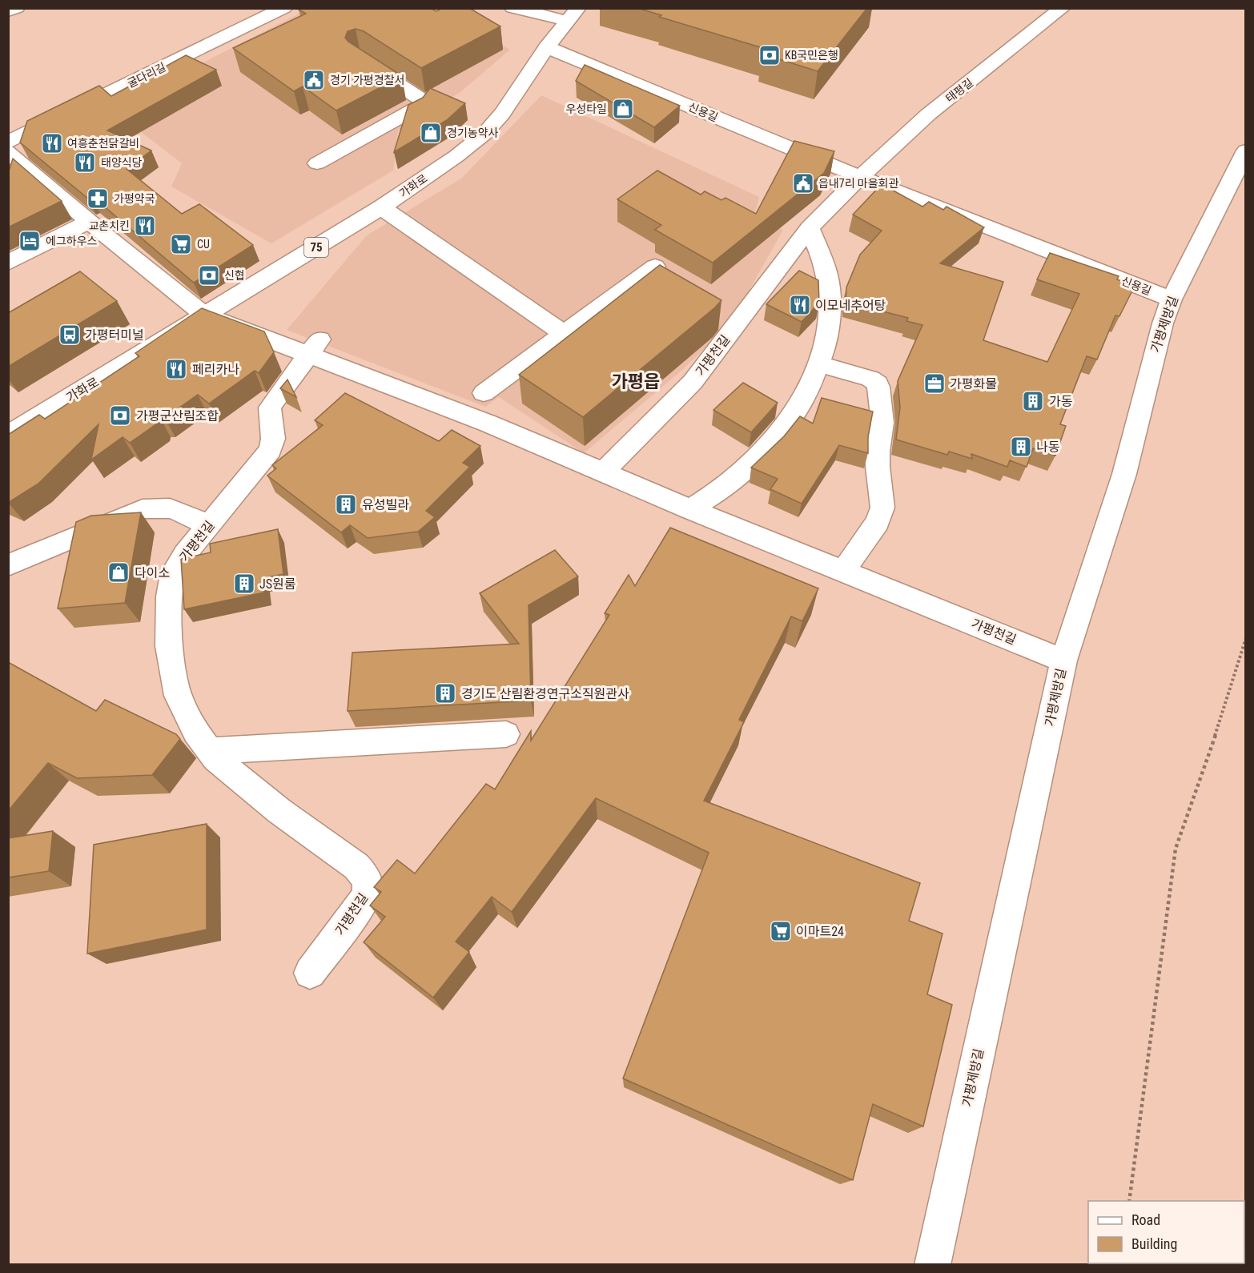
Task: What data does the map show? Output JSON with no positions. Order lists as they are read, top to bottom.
{
  "streets": {
    "street": [
      "굴다리길",
      "태평길",
      "신용길",
      "가화로",
      "75",
      "가평제방길",
      "가평천길"
    ]
  },
  "crossings": [
    ["태평길", "신용길"],
    ["신용길", "가화로"],
    ["신용길", "가평제방길"],
    ["가화로", "가평천길"],
    ["가평제방길", "가평천길"]
  ],
  "districts": ["가평읍"],
  "places": {
    "bank": ["KB국민은행", "신협", "가평군산림조합"],
    "public building": ["경기 가평경찰서", "읍내7리 마을회관"],
    "shop": ["우성타일", "경기농약사", "다이소"],
    "restaurant": [
      "여흥춘천닭갈비",
      "태양식당",
      "교촌치킨",
      "이모네추어탕",
      "페리카나"
    ],
    "pharmacy": ["가평약국"],
    "hotel": ["에그하우스"],
    "supermarket": ["CU", "이마트24"],
    "bus stop": ["가평터미널"],
    "office": ["가평화물"],
    "building": [
      "가동",
      "나동",
      "유성빌라",
      "JS원룸",
      "경기도 산림환경연구소직원관사"
    ]
  },
  "legend": ["Road", "Building"]
}
